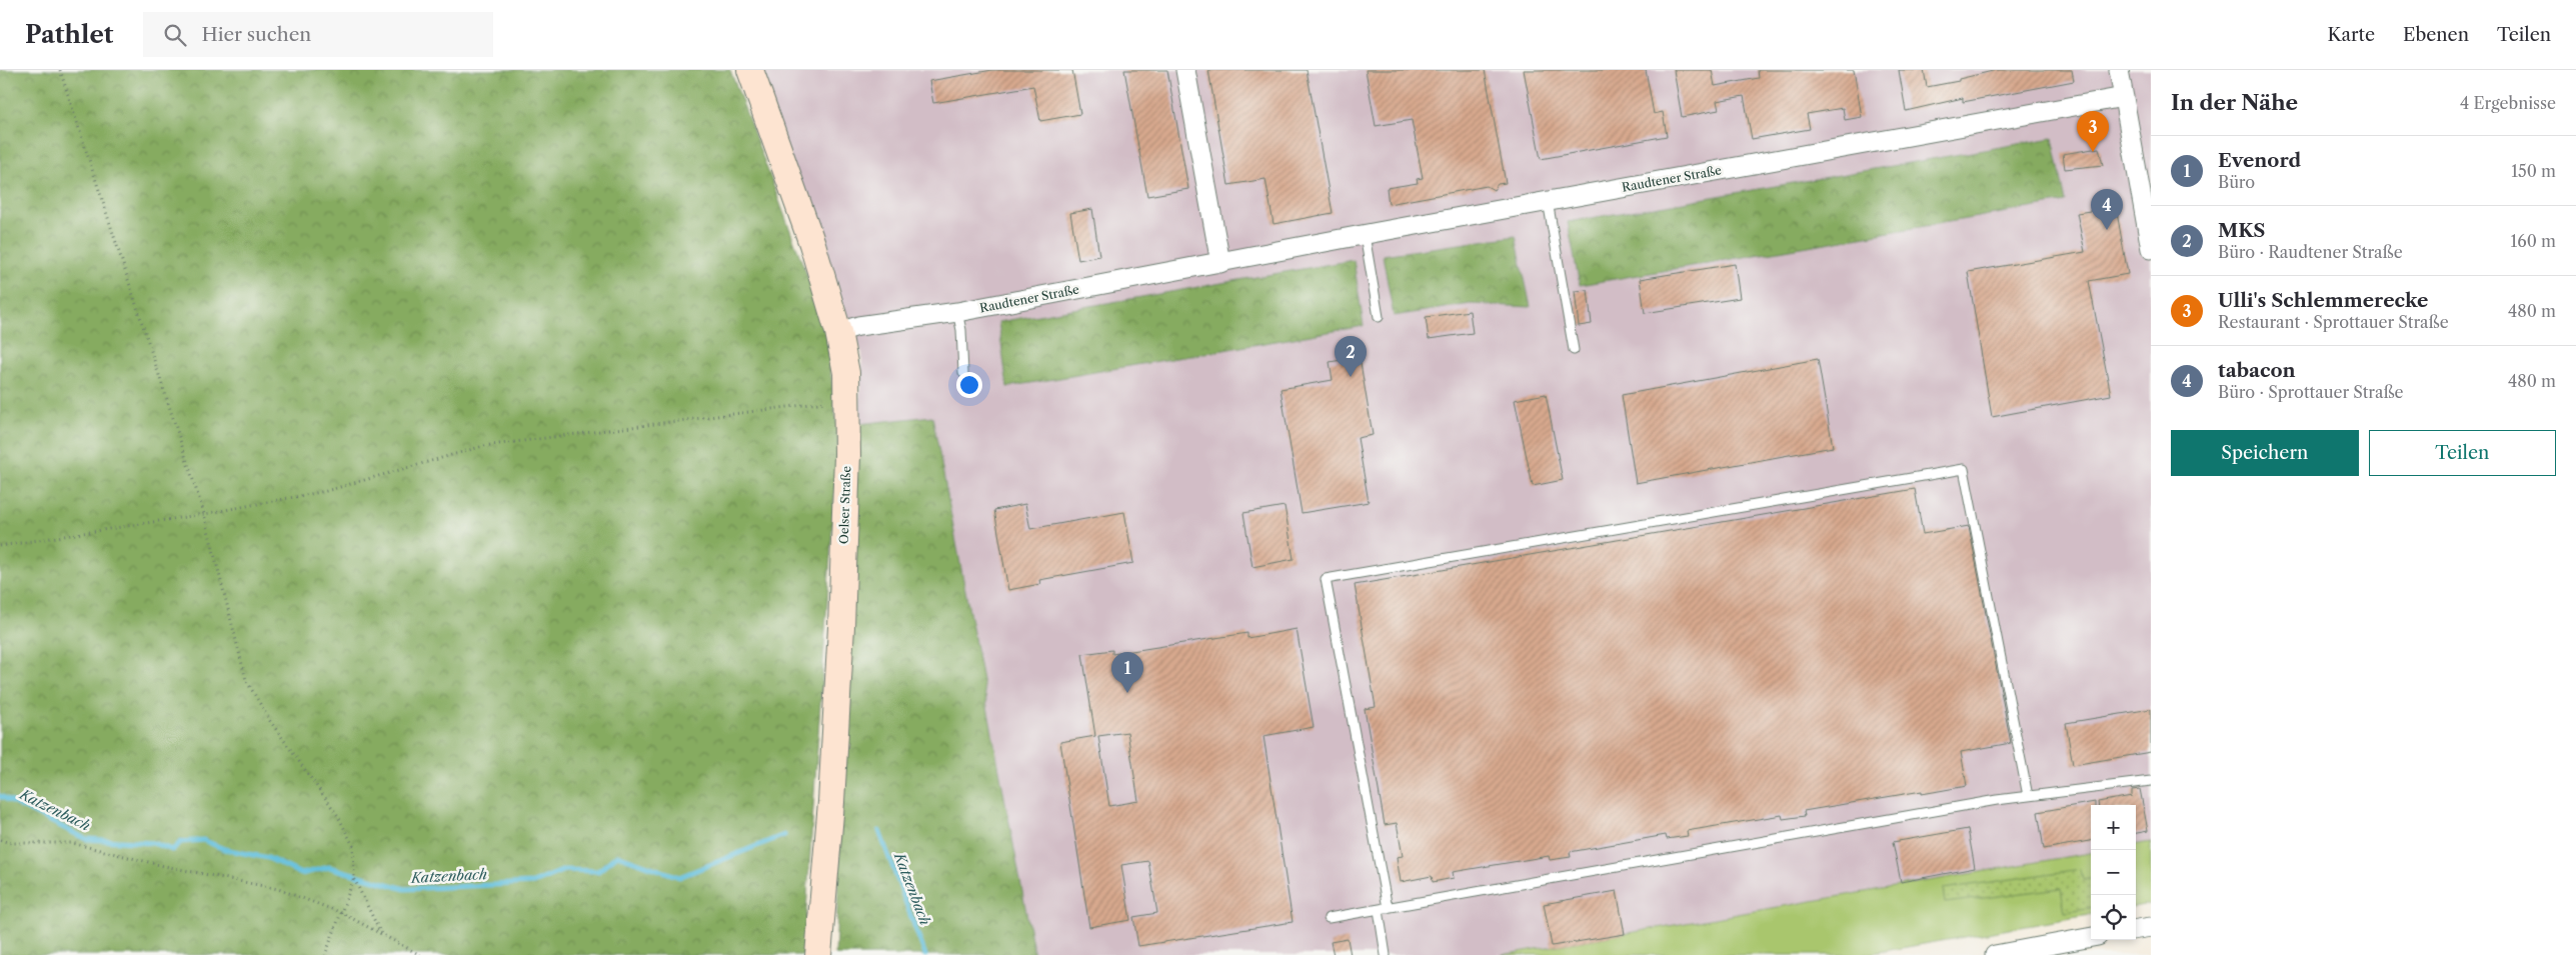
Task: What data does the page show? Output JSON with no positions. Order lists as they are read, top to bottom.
{
  "streets": {
    "main road": ["Oelser Straße"],
    "street": ["Raudtener Straße"]
  },
  "crossings": [
    ["Raudtener Straße", "Oelser Straße"]
  ],
  "water": ["Katzenbach"],
  "page": {
    "header": "Pathlet",
    "search": "Hier suchen",
    "nav": ["Karte", "Ebenen", "Teilen"],
    "heading": ["In der Nähe", "4 Ergebnisse"],
    "pins": [
      "3",
      "4",
      "2",
      "1"
    ],
    "list": [
      {
        "mark": "1",
        "name": "Evenord",
        "note": "Büro",
        "value": "150 m"
      },
      {
        "mark": "2",
        "name": "MKS",
        "note": "Büro · Raudtener Straße",
        "value": "160 m"
      },
      {
        "mark": "3",
        "name": "Ulli's Schlemmerecke",
        "note": "Restaurant · Sprottauer Straße",
        "value": "480 m"
      },
      {
        "mark": "4",
        "name": "tabacon",
        "note": "Büro · Sprottauer Straße",
        "value": "480 m"
      }
    ],
    "buttons": ["Speichern", "Teilen"],
    "map_buttons": ["+", "−"]
  }
}
